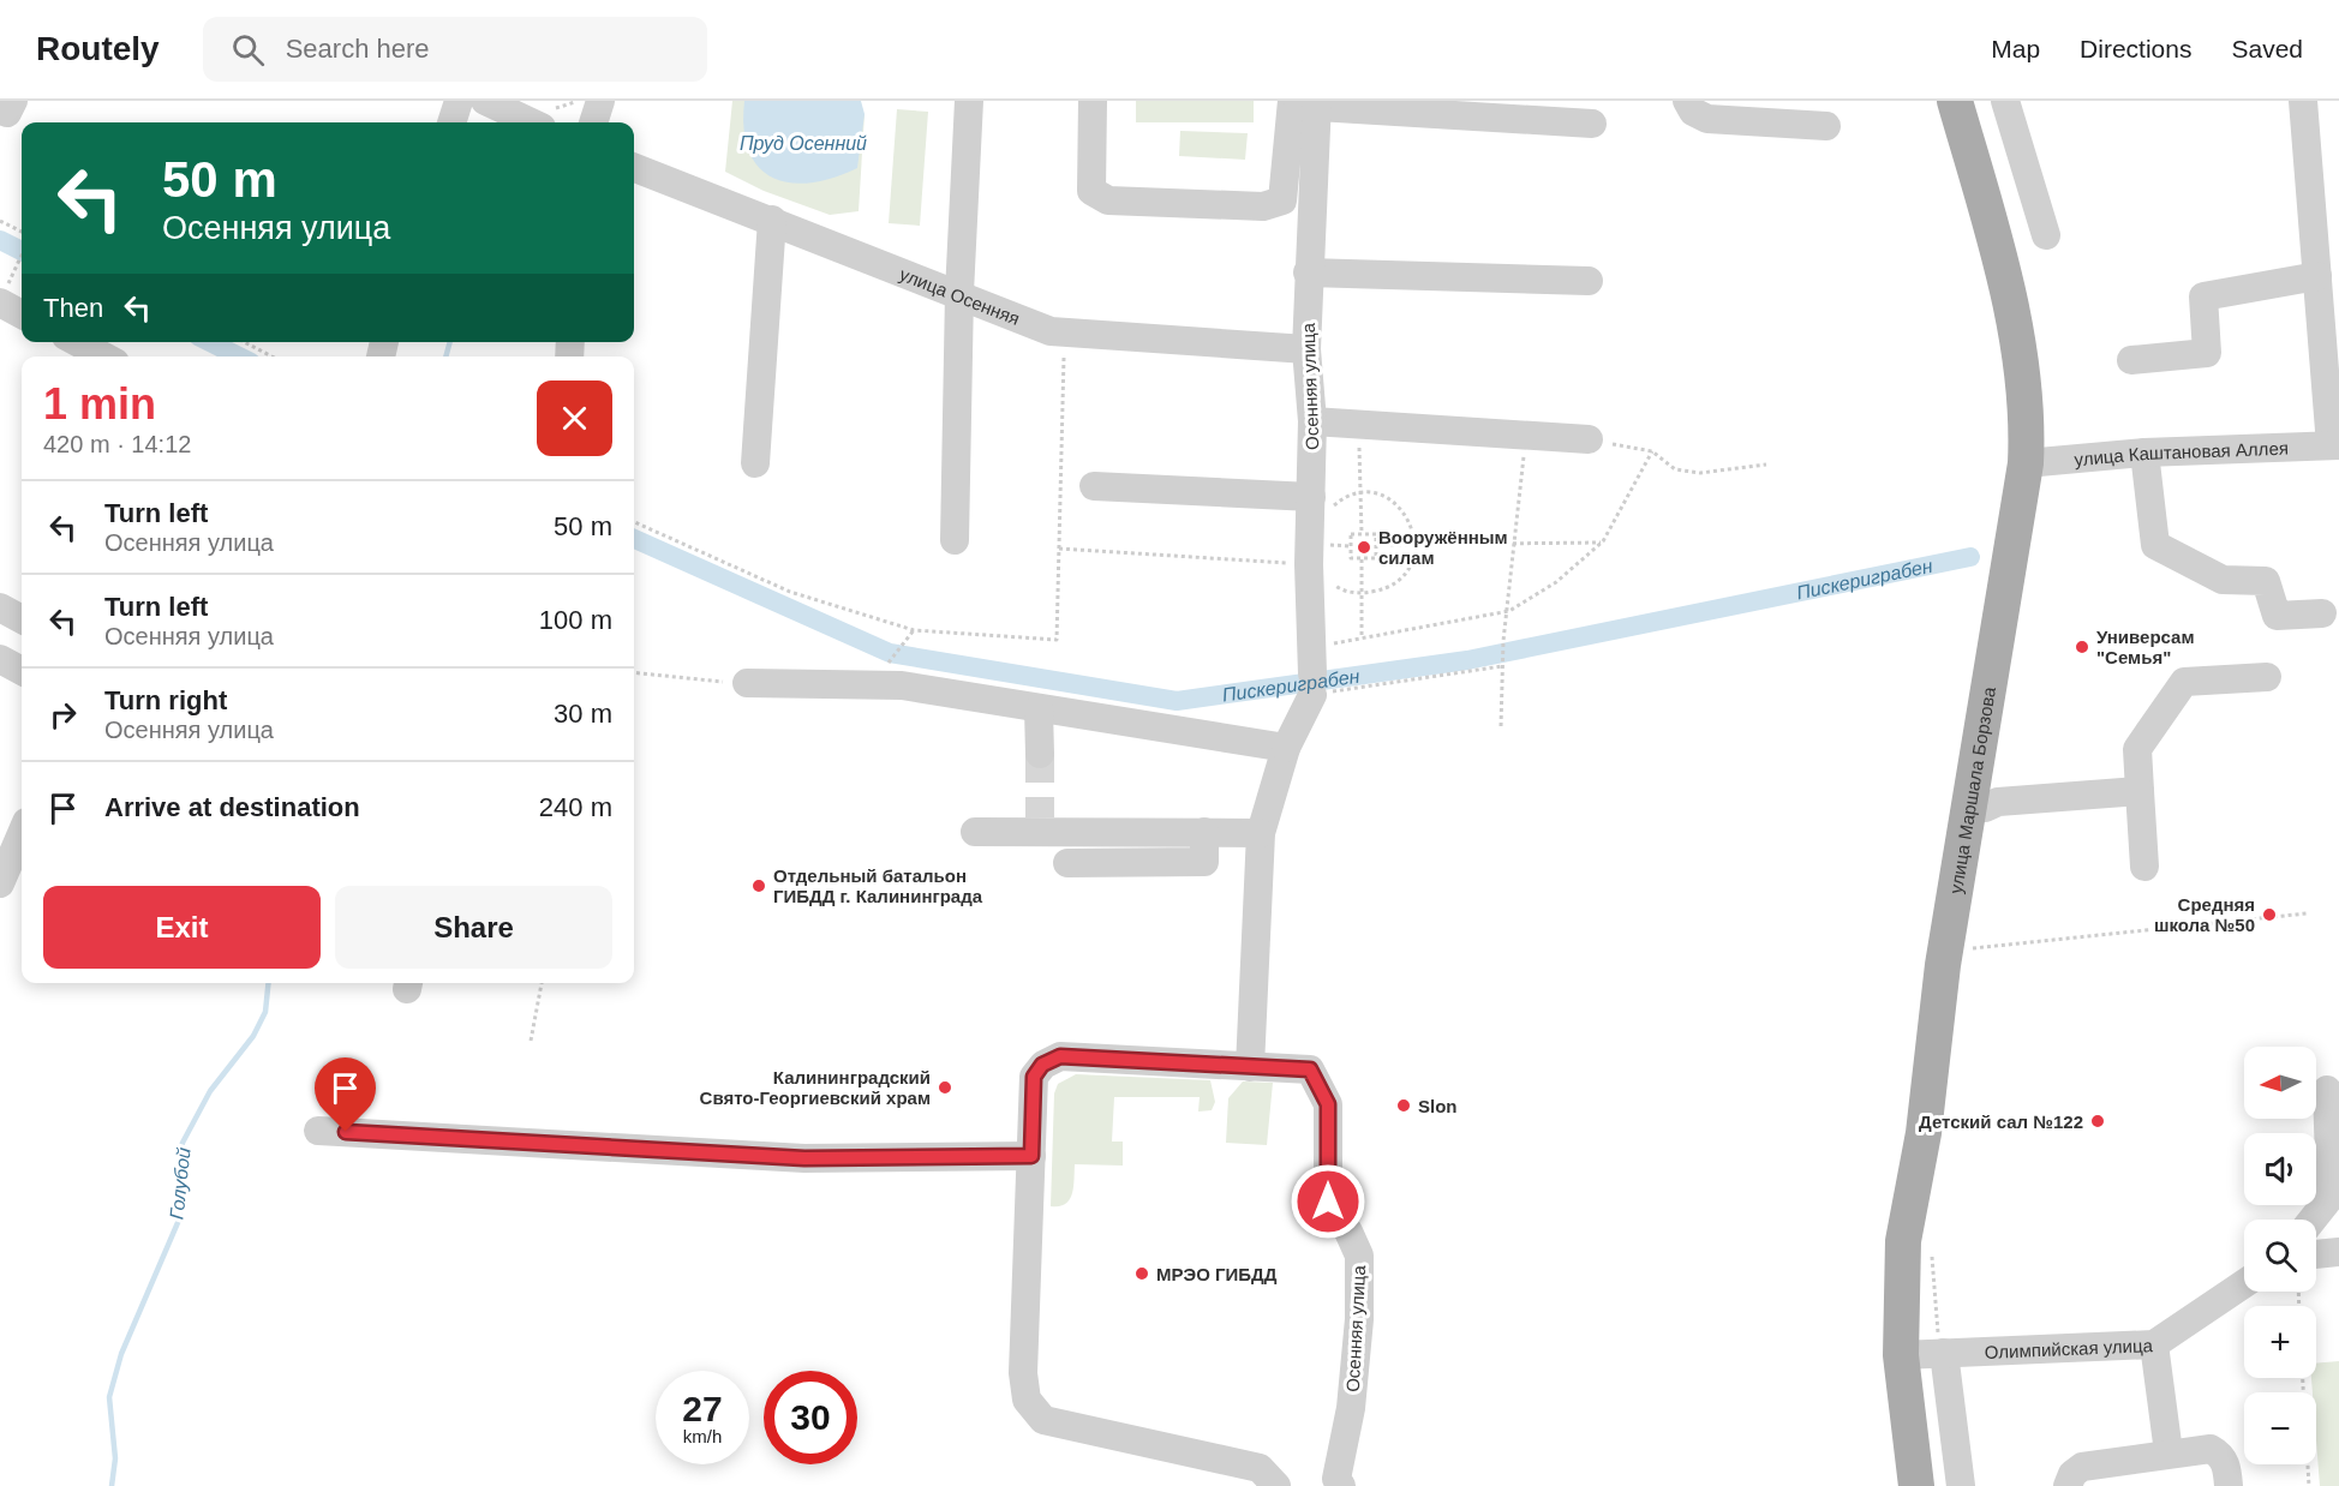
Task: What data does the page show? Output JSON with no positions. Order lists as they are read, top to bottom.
{
  "streets": {
    "main road": ["улица Маршала Борзова"],
    "street": [
      "улица Осенняя",
      "Осенняя улица",
      "улица Каштановая Аллея",
      "Олимпийская улица"
    ]
  },
  "crossings": [
    ["улица Осенняя", "Осенняя улица"],
    ["улица Каштановая Аллея", "улица Маршала Борзова"],
    ["улица Маршала Борзова", "Олимпийская улица"]
  ],
  "water": ["Пруд Осенний", "Пискериграбен", "Голубой"],
  "places": [
    "Вооружённым силам",
    "Универсам \"Семья\"",
    "Отдельный батальон ГИБДД г. Калининграда",
    "Средняя школа №50",
    "Калининградский Свято-Георгиевский храм",
    "Slon",
    "Детский сал №122",
    "МРЭО ГИБДД"
  ],
  "north": "left",
  "page": {
    "header": "Routely",
    "search": "Search here",
    "nav": ["Map", "Directions", "Saved"],
    "turn": ["50 m", "Осенняя улица"],
    "then": "Then",
    "heading": ["1 min", "420 m · 14:12"],
    "list": [
      {
        "name": "Turn left",
        "note": "Осенняя улица",
        "value": "50 m"
      },
      {
        "name": "Turn left",
        "note": "Осенняя улица",
        "value": "100 m"
      },
      {
        "name": "Turn right",
        "note": "Осенняя улица",
        "value": "30 m"
      },
      {
        "name": "Arrive at destination",
        "value": "240 m"
      }
    ],
    "buttons": ["Exit", "Share"],
    "map_buttons": ["+", "−"],
    "speed": "27 km/h",
    "limit": "30"
  }
}
